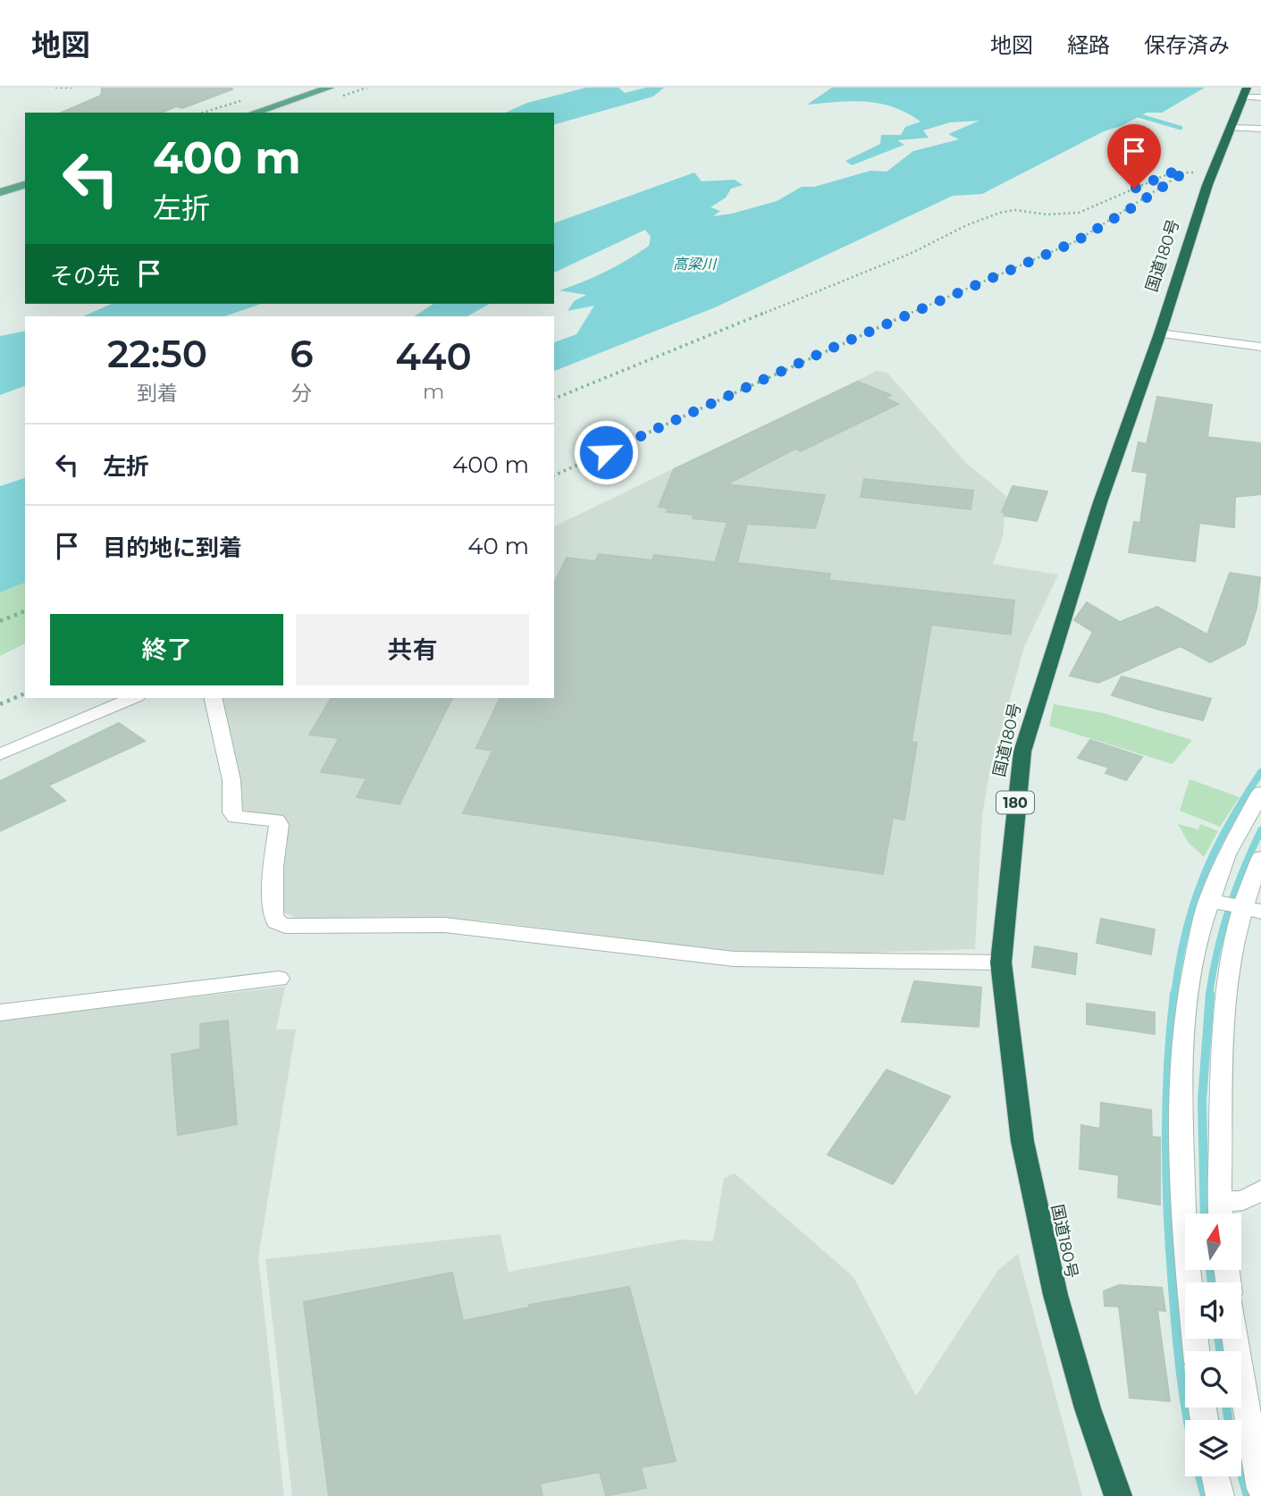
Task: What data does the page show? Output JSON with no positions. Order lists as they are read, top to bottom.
{
  "streets": {
    "highway": ["国道180号", "180"]
  },
  "water": ["高梁川"],
  "north": "top",
  "page": {
    "header": "地図",
    "nav": ["地図", "経路", "保存済み"],
    "turn": ["400 m", "左折"],
    "then": "その先",
    "eta": [
      "22:50",
      "到着",
      "6",
      "分",
      "440",
      "m"
    ],
    "list": [
      {
        "name": "左折",
        "value": "400 m"
      },
      {
        "name": "目的地に到着",
        "value": "40 m"
      }
    ],
    "buttons": ["終了", "共有"]
  }
}
